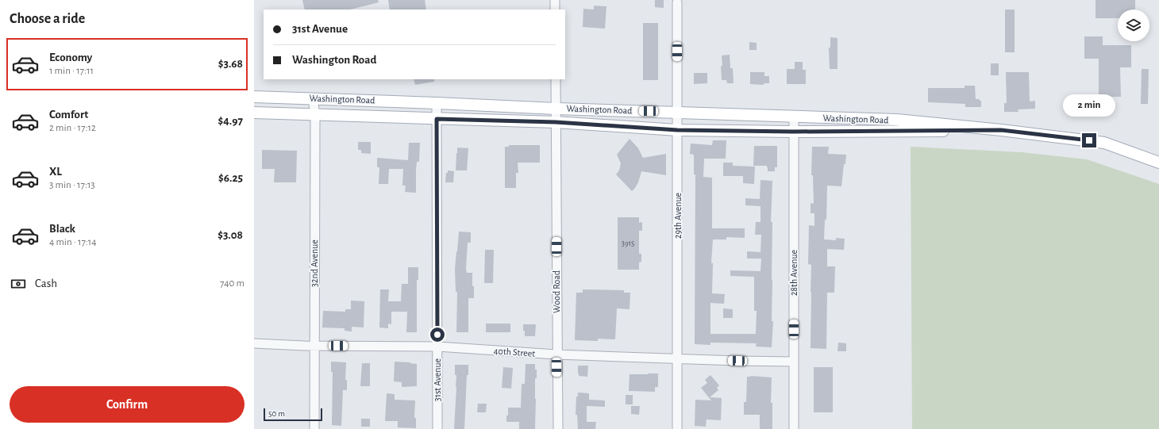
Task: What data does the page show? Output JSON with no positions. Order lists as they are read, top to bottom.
{
  "streets": {
    "main road": ["Washington Road"],
    "street": [
      "29th Avenue",
      "32nd Avenue",
      "28th Avenue",
      "Wood Road",
      "40th Street",
      "31st Avenue"
    ]
  },
  "crossings": [
    ["Washington Road", "29th Avenue"],
    ["Washington Road", "32nd Avenue"],
    ["Washington Road", "28th Avenue"],
    ["Washington Road", "Wood Road"],
    ["Washington Road", "31st Avenue"],
    ["29th Avenue", "40th Street"],
    ["32nd Avenue", "40th Street"],
    ["28th Avenue", "40th Street"],
    ["Wood Road", "40th Street"],
    ["40th Street", "31st Avenue"]
  ],
  "house_numbers": ["3915"],
  "scale_bar": "50 m",
  "page": {
    "heading": "Choose a ride",
    "banner": ["31st Avenue", "Washington Road"],
    "list": [
      {
        "name": "Economy",
        "note": "1 min · 17:11",
        "value": "$3.68"
      },
      {
        "name": "Comfort",
        "note": "2 min · 17:12",
        "value": "$4.97"
      },
      {
        "name": "XL",
        "note": "3 min · 17:13",
        "value": "$6.25"
      },
      {
        "name": "Black",
        "note": "4 min · 17:14",
        "value": "$3.08"
      }
    ],
    "bubble": "2 min",
    "pay": ["Cash", "740 m"],
    "buttons": "Confirm",
    "scale": "50 m"
  }
}
